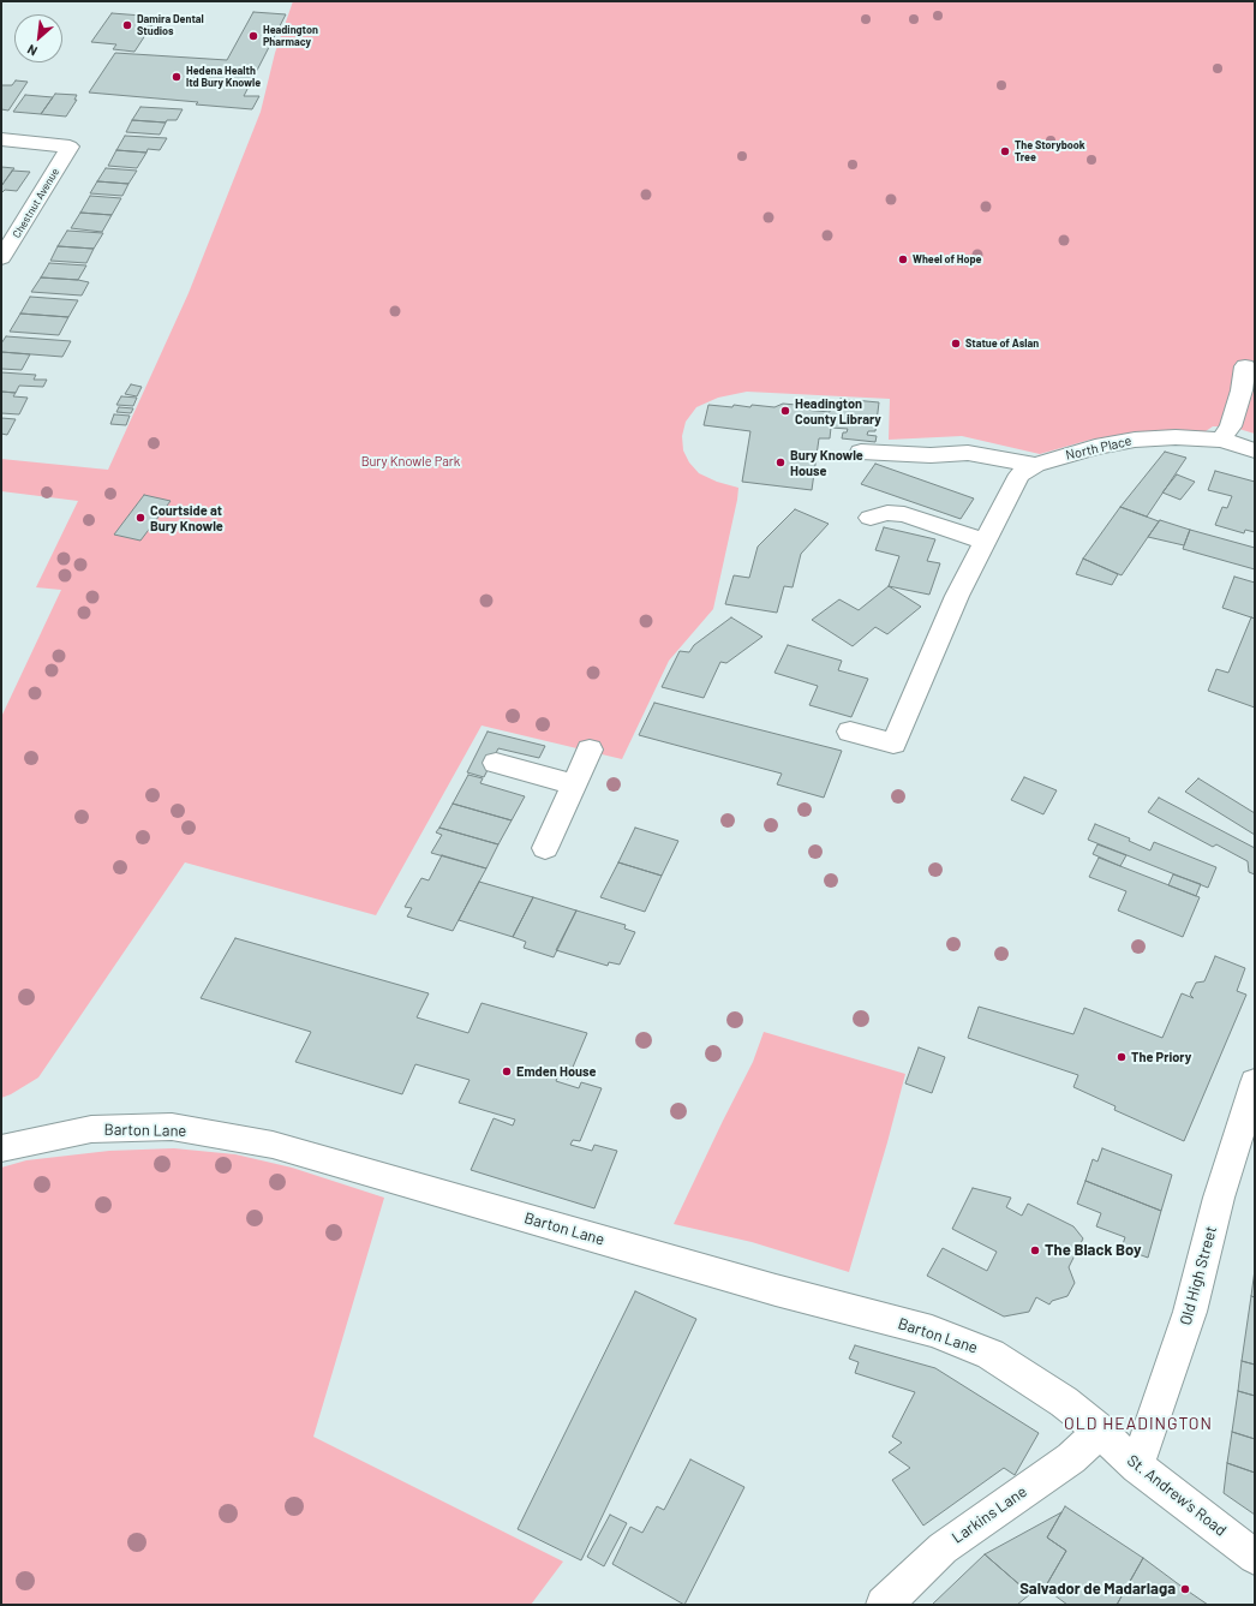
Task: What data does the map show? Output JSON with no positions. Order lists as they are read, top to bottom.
{
  "streets": {
    "street": [
      "Chestnut Avenue",
      "North Place",
      "Barton Lane",
      "Old High Street",
      "St. Andrew's Road",
      "Larkins Lane"
    ]
  },
  "crossings": [
    ["Barton Lane", "St. Andrew's Road"],
    ["Barton Lane", "Larkins Lane"],
    ["Old High Street", "St. Andrew's Road"],
    ["St. Andrew's Road", "Larkins Lane"]
  ],
  "districts": ["OLD HEADINGTON"],
  "parks": ["Bury Knowle Park"],
  "places": [
    "Damira Dental Studios",
    "Headington Pharmacy",
    "Hedena Health ltd Bury Knowle",
    "The Storybook Tree",
    "Wheel of Hope",
    "Statue of Aslan",
    "Headington County Library",
    "Bury Knowle House",
    "Courtside at Bury Knowle",
    "The Priory",
    "Emden House",
    "The Black Boy",
    "Salvador de Madariaga"
  ],
  "north": "bottom left"
}
